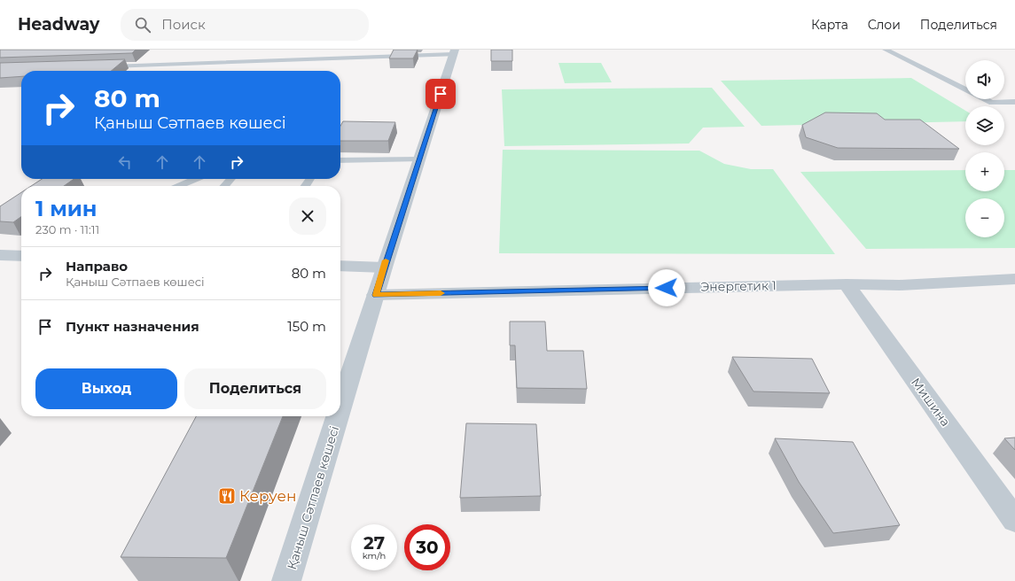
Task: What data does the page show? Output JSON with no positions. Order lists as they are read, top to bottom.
{
  "streets": {
    "street": ["Энергетик 1", "Мишина", "Қаныш Сәтпаев көшесі"]
  },
  "crossings": [
    ["Энергетик 1", "Мишина"],
    ["Энергетик 1", "Қаныш Сәтпаев көшесі"]
  ],
  "places": {
    "restaurant": ["Керуен"]
  },
  "page": {
    "header": "Headway",
    "search": "Поиск",
    "nav": ["Карта", "Слои", "Поделиться"],
    "map_buttons": ["+", "−"],
    "turn": ["80 m", "Қаныш Сәтпаев көшесі"],
    "heading": ["1 мин", "230 m · 11:11"],
    "list": [
      {
        "name": "Направо",
        "note": "Қаныш Сәтпаев көшесі",
        "value": "80 m"
      },
      {
        "name": "Пункт назначения",
        "value": "150 m"
      }
    ],
    "buttons": ["Выход", "Поделиться"],
    "speed": "27 km/h",
    "limit": "30"
  }
}
